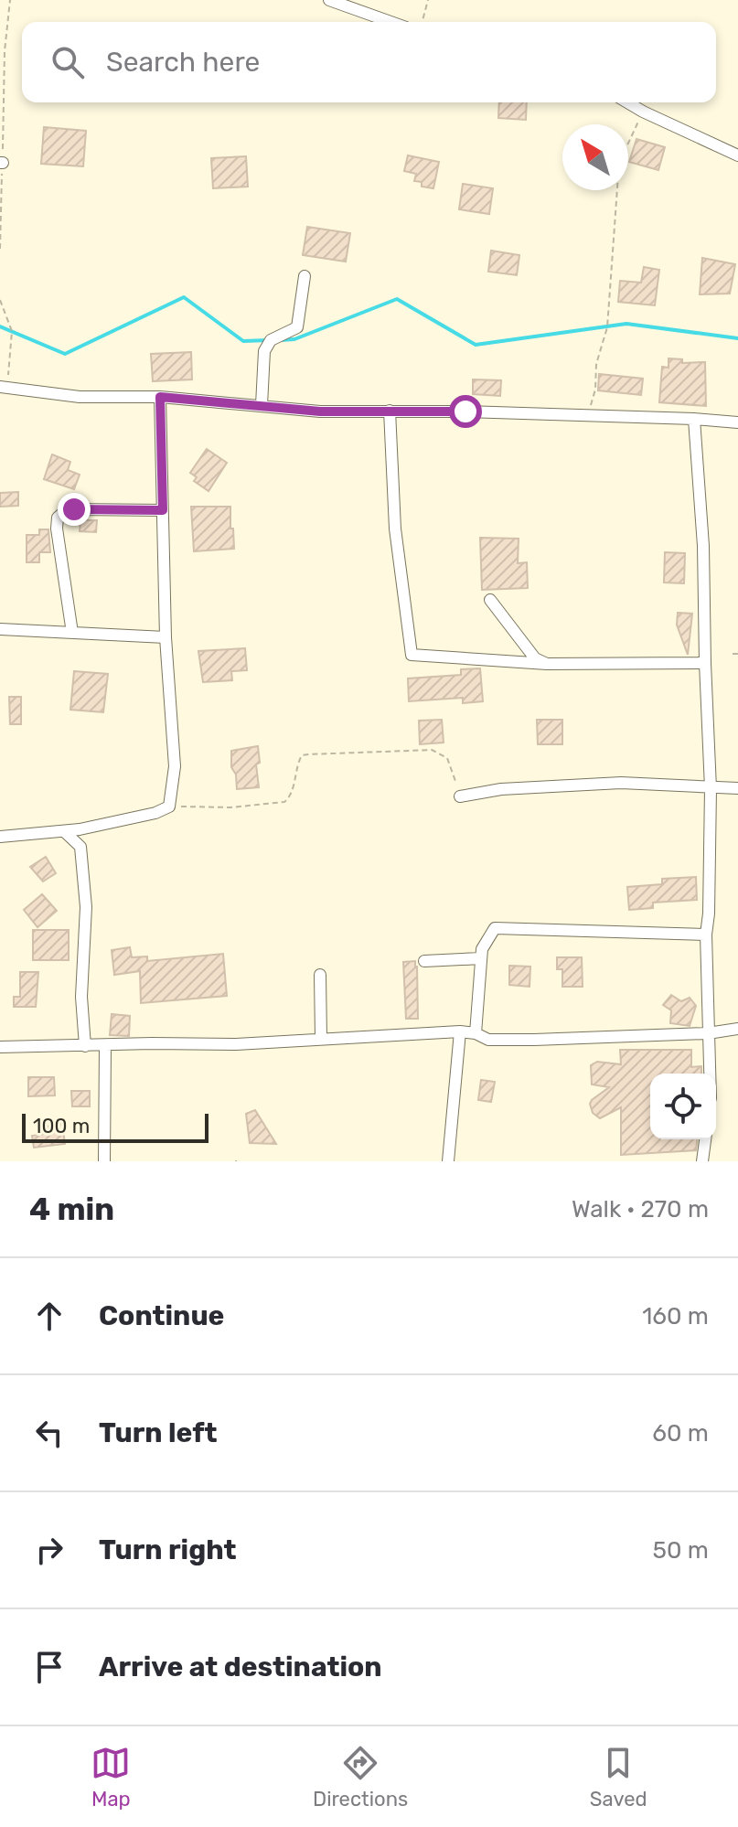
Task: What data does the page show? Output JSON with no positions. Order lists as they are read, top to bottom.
{
  "scale_bar": "100 m",
  "north": "top left",
  "page": {
    "search": "Search here",
    "scale": "100 m",
    "heading": ["4 min", "Walk · 270 m"],
    "list": [
      ["Continue", "160 m"],
      ["Turn left", "60 m"],
      ["Turn right", "50 m"],
      "Arrive at destination"
    ],
    "nav": ["Map", "Directions", "Saved"]
  }
}
